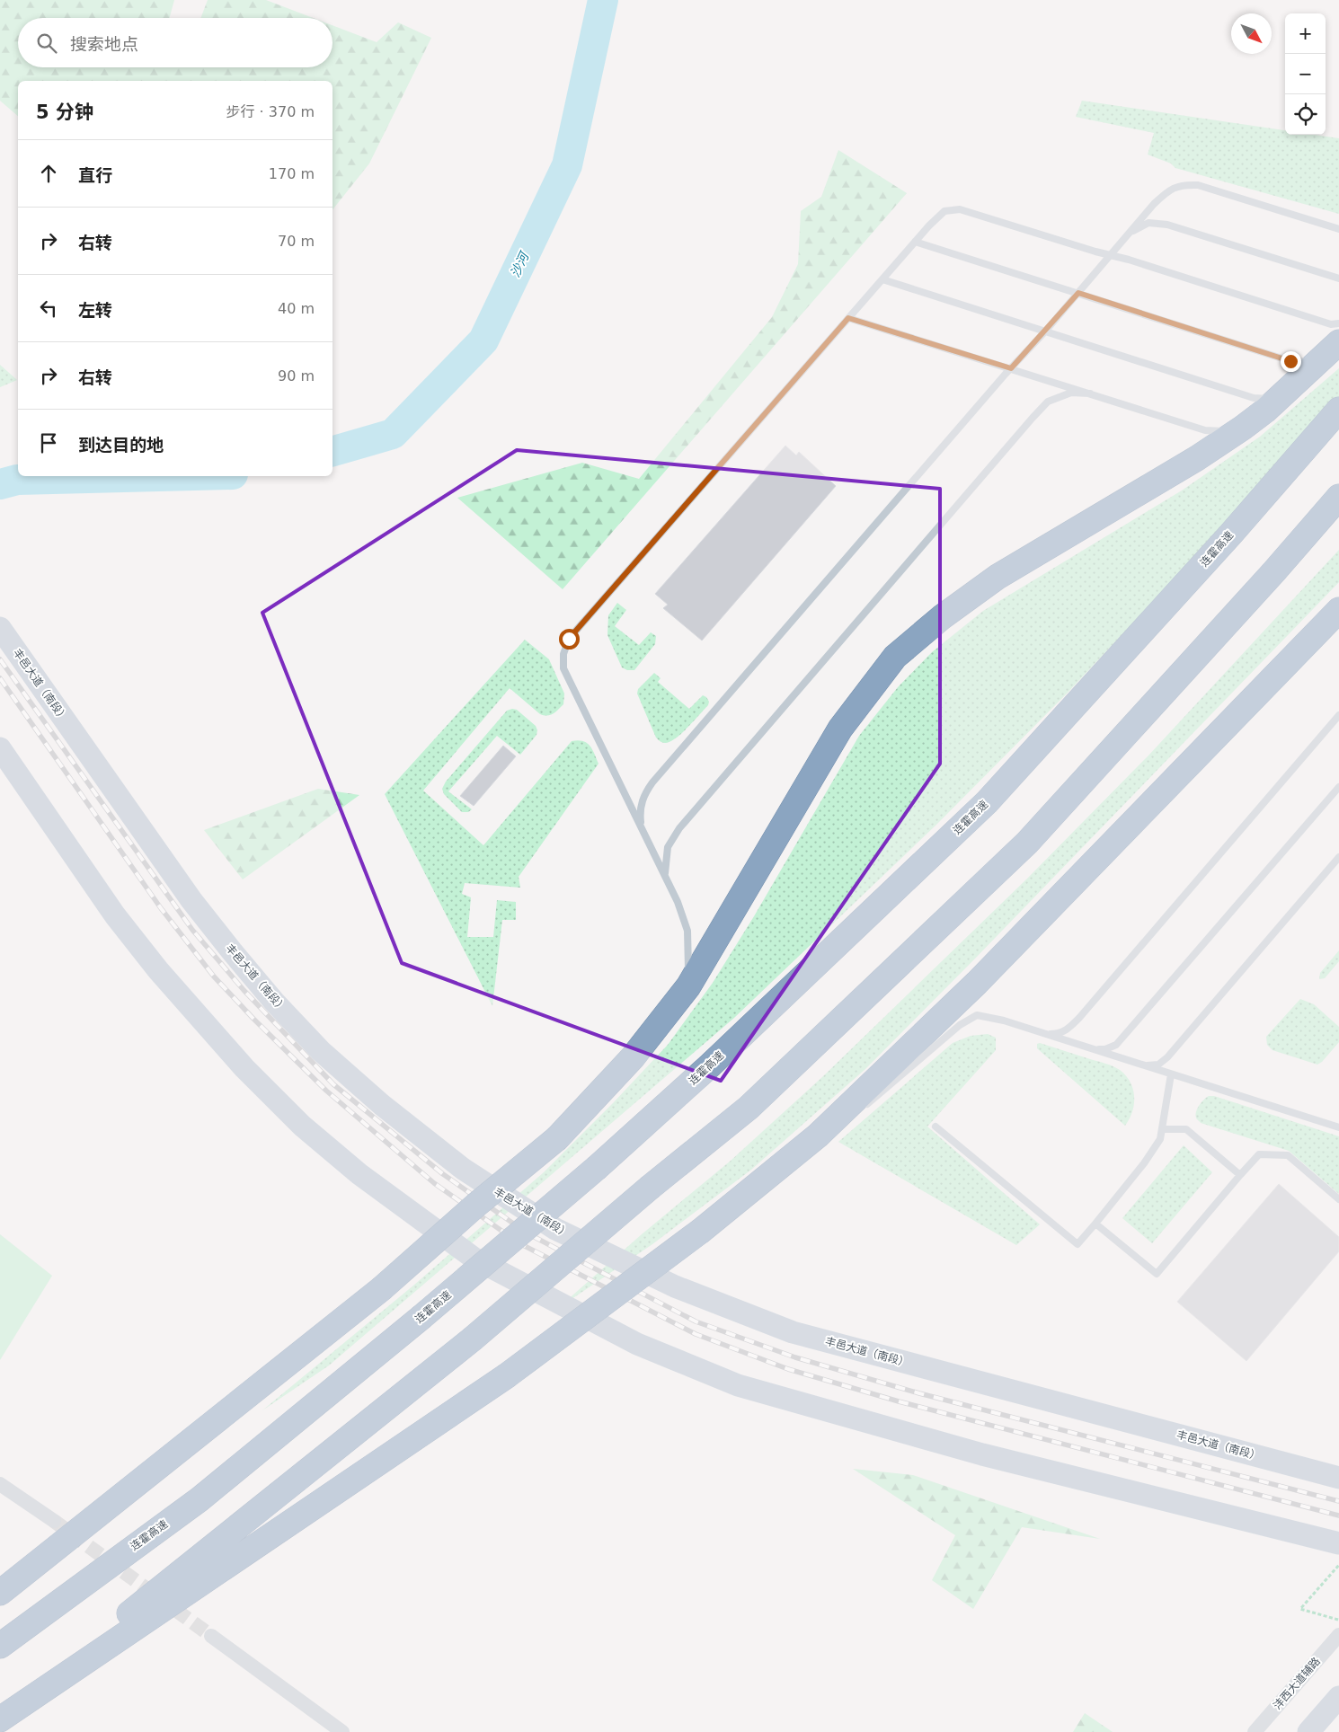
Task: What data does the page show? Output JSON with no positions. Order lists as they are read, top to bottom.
{
  "streets": {
    "highway": ["连霍高速"],
    "main road": ["丰邑大道（南段）"],
    "street": ["沣西大道辅路"]
  },
  "water": ["沙河"],
  "north": "bottom right",
  "page": {
    "map_buttons": ["+", "−"],
    "search": "搜索地点",
    "heading": ["5 分钟", "步行 · 370 m"],
    "list": [
      ["直行", "170 m"],
      ["右转", "70 m"],
      ["左转", "40 m"],
      ["右转", "90 m"],
      "到达目的地"
    ]
  }
}
